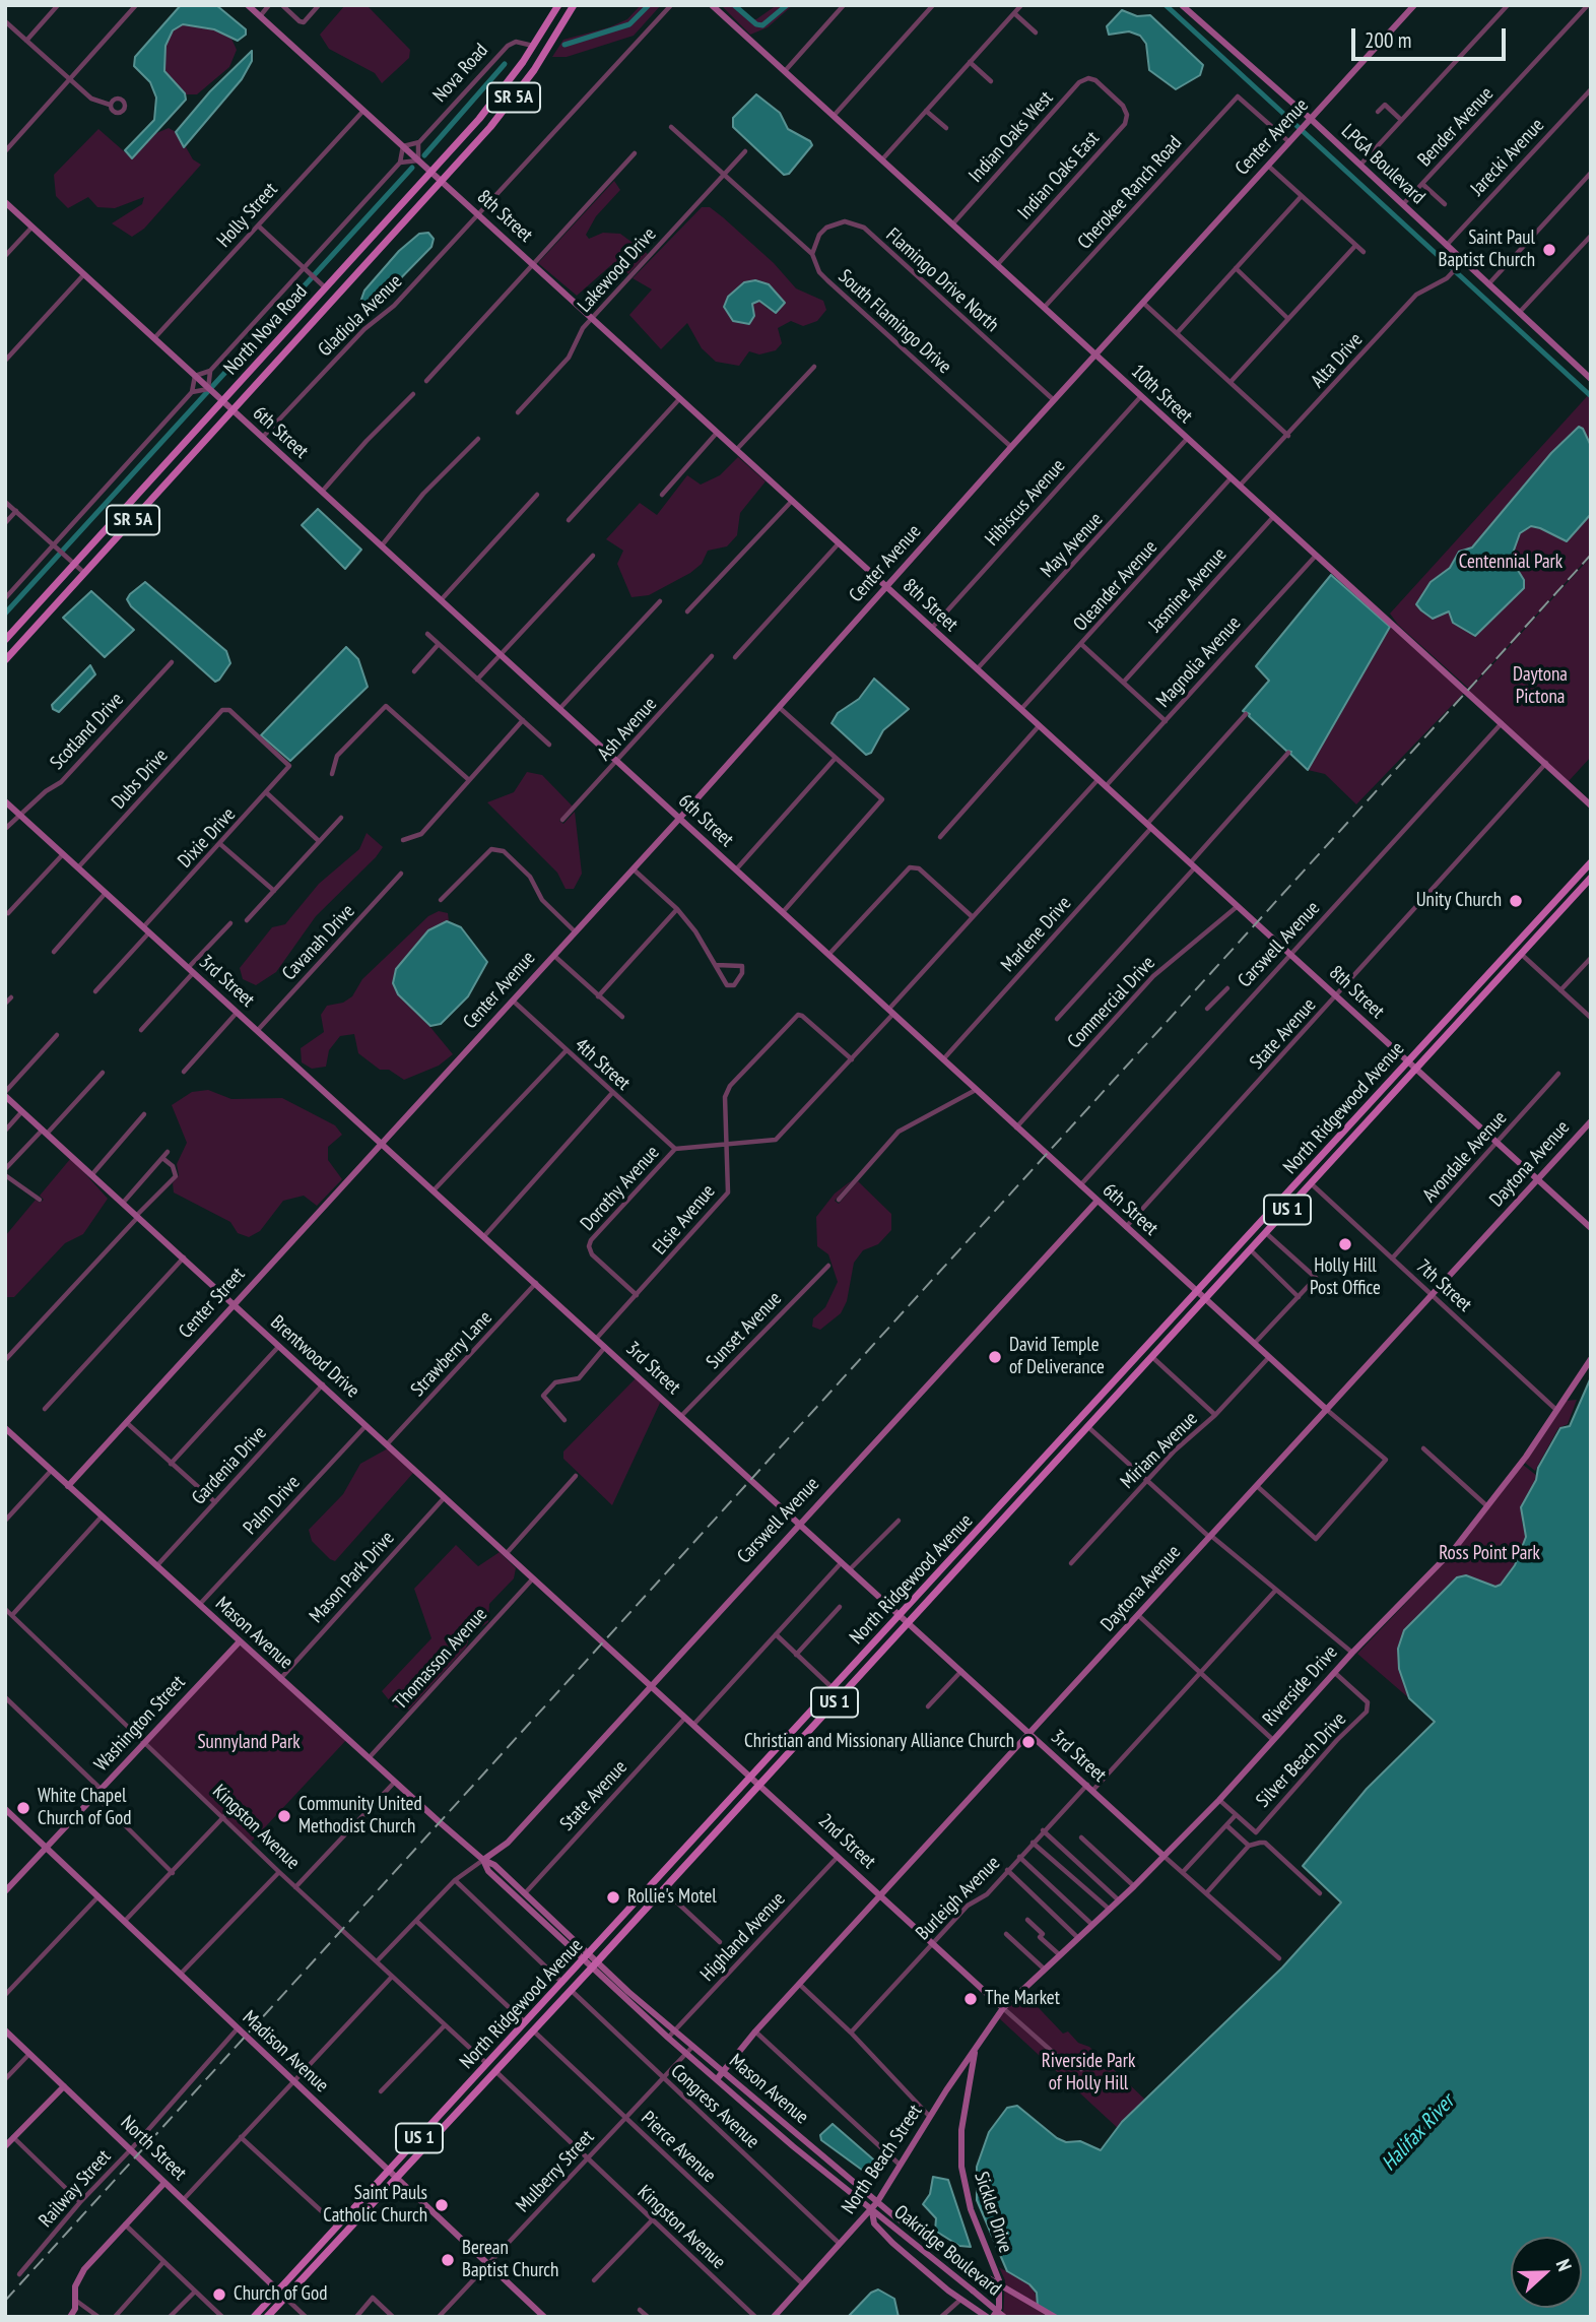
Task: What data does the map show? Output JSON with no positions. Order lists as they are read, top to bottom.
{
  "streets": {
    "main road": [
      "SR 5A",
      "North Nova Road",
      "North Ridgewood Avenue",
      "US 1"
    ],
    "street": [
      "Nova Road",
      "Bender Avenue",
      "Indian Oaks West",
      "Center Avenue",
      "Jarecki Avenue",
      "LPGA Boulevard",
      "Indian Oaks East",
      "Cherokee Ranch Road",
      "Holly Street",
      "8th Street",
      "Lakewood Drive",
      "Flamingo Drive North",
      "Gladiola Avenue",
      "South Flamingo Drive",
      "Alta Drive",
      "10th Street",
      "6th Street",
      "Hibiscus Avenue",
      "May Avenue",
      "Oleander Avenue",
      "Jasmine Avenue",
      "Magnolia Avenue",
      "Ash Avenue",
      "Scotland Drive",
      "Dubs Drive",
      "Dixie Drive",
      "Marlene Drive",
      "Cavanah Drive",
      "Carswell Avenue",
      "3rd Street",
      "Commercial Drive",
      "State Avenue",
      "4th Street",
      "Avondale Avenue",
      "Daytona Avenue",
      "Dorothy Avenue",
      "Elsie Avenue",
      "7th Street",
      "Center Street",
      "Sunset Avenue",
      "Strawberry Lane",
      "Brentwood Drive",
      "Miriam Avenue",
      "Gardenia Drive",
      "Palm Drive",
      "Mason Park Drive",
      "Mason Avenue",
      "Thomasson Avenue",
      "Riverside Drive",
      "Washington Street",
      "Silver Beach Drive",
      "Kingston Avenue",
      "2nd Street",
      "Burleigh Avenue",
      "Highland Avenue",
      "Madison Avenue",
      "Congress Avenue",
      "Pierce Avenue",
      "North Street",
      "North Beach Street",
      "Mulberry Street",
      "Railway Street",
      "Sickler Drive",
      "Oakridge Boulevard"
    ]
  },
  "crossings": [
    ["Nova Road", "North Nova Road"],
    ["SR 5A", "8th Street"],
    ["SR 5A", "North Nova Road"],
    ["Bender Avenue", "LPGA Boulevard"],
    ["Indian Oaks West", "Indian Oaks East"],
    ["Indian Oaks West", "10th Street"],
    ["Center Avenue", "LPGA Boulevard"],
    ["Center Avenue", "Cherokee Ranch Road"],
    ["Center Avenue", "8th Street"],
    ["Center Avenue", "Flamingo Drive North"],
    ["Center Avenue", "South Flamingo Drive"],
    ["Center Avenue", "10th Street"],
    ["Center Avenue", "6th Street"],
    ["Center Avenue", "3rd Street"],
    ["Center Avenue", "4th Street"],
    ["Center Avenue", "Center Street"],
    ["Jarecki Avenue", "LPGA Boulevard"],
    ["LPGA Boulevard", "Alta Drive"],
    ["Indian Oaks East", "10th Street"],
    ["Cherokee Ranch Road", "10th Street"],
    ["Holly Street", "8th Street"],
    ["Holly Street", "6th Street"],
    ["8th Street", "Lakewood Drive"],
    ["8th Street", "Gladiola Avenue"],
    ["8th Street", "North Nova Road"],
    ["8th Street", "Hibiscus Avenue"],
    ["8th Street", "May Avenue"],
    ["8th Street", "Oleander Avenue"],
    ["8th Street", "Magnolia Avenue"],
    ["8th Street", "Marlene Drive"],
    ["8th Street", "Carswell Avenue"],
    ["8th Street", "Commercial Drive"],
    ["8th Street", "State Avenue"],
    ["8th Street", "North Ridgewood Avenue"],
    ["8th Street", "Avondale Avenue"],
    ["8th Street", "Daytona Avenue"],
    ["Lakewood Drive", "South Flamingo Drive"],
    ["Flamingo Drive North", "South Flamingo Drive"],
    ["Gladiola Avenue", "6th Street"],
    ["North Nova Road", "6th Street"],
    ["Alta Drive", "10th Street"],
    ["10th Street", "Hibiscus Avenue"],
    ["10th Street", "May Avenue"],
    ["10th Street", "Oleander Avenue"],
    ["10th Street", "Jasmine Avenue"],
    ["10th Street", "Magnolia Avenue"],
    ["10th Street", "Carswell Avenue"],
    ["10th Street", "State Avenue"],
    ["6th Street", "Ash Avenue"],
    ["6th Street", "Marlene Drive"],
    ["6th Street", "Carswell Avenue"],
    ["6th Street", "Commercial Drive"],
    ["6th Street", "State Avenue"],
    ["6th Street", "North Ridgewood Avenue"],
    ["6th Street", "Daytona Avenue"],
    ["6th Street", "Miriam Avenue"],
    ["Scotland Drive", "3rd Street"],
    ["Dubs Drive", "Dixie Drive"],
    ["Dubs Drive", "3rd Street"],
    ["Dixie Drive", "3rd Street"],
    ["Cavanah Drive", "3rd Street"],
    ["Carswell Avenue", "3rd Street"],
    ["Carswell Avenue", "Mason Avenue"],
    ["Carswell Avenue", "2nd Street"],
    ["3rd Street", "North Ridgewood Avenue"],
    ["3rd Street", "Daytona Avenue"],
    ["3rd Street", "Elsie Avenue"],
    ["3rd Street", "Center Street"],
    ["3rd Street", "Sunset Avenue"],
    ["3rd Street", "Strawberry Lane"],
    ["3rd Street", "Riverside Drive"],
    ["3rd Street", "Burleigh Avenue"],
    ["State Avenue", "Mason Avenue"],
    ["State Avenue", "2nd Street"],
    ["4th Street", "Dorothy Avenue"],
    ["North Ridgewood Avenue", "7th Street"],
    ["North Ridgewood Avenue", "Mason Avenue"],
    ["North Ridgewood Avenue", "Kingston Avenue"],
    ["North Ridgewood Avenue", "2nd Street"],
    ["North Ridgewood Avenue", "Madison Avenue"],
    ["North Ridgewood Avenue", "Congress Avenue"],
    ["North Ridgewood Avenue", "Pierce Avenue"],
    ["North Ridgewood Avenue", "North Street"],
    ["Avondale Avenue", "7th Street"],
    ["Daytona Avenue", "7th Street"],
    ["Daytona Avenue", "Mason Avenue"],
    ["Daytona Avenue", "2nd Street"],
    ["Dorothy Avenue", "Elsie Avenue"],
    ["7th Street", "Riverside Drive"],
    ["Center Street", "Brentwood Drive"],
    ["Center Street", "Mason Avenue"],
    ["Strawberry Lane", "Brentwood Drive"],
    ["Brentwood Drive", "Gardenia Drive"],
    ["Brentwood Drive", "Palm Drive"],
    ["Brentwood Drive", "Mason Park Drive"],
    ["Brentwood Drive", "Thomasson Avenue"],
    ["Brentwood Drive", "2nd Street"],
    ["Gardenia Drive", "Mason Avenue"],
    ["Palm Drive", "Mason Avenue"],
    ["Mason Park Drive", "Mason Avenue"],
    ["Mason Avenue", "Thomasson Avenue"],
    ["Mason Avenue", "Washington Street"],
    ["Mason Avenue", "Highland Avenue"],
    ["Mason Avenue", "North Beach Street"],
    ["Mason Avenue", "Mulberry Street"],
    ["Mason Avenue", "Oakridge Boulevard"],
    ["Riverside Drive", "Silver Beach Drive"],
    ["Riverside Drive", "2nd Street"],
    ["Riverside Drive", "North Beach Street"],
    ["Washington Street", "Kingston Avenue"],
    ["Washington Street", "Madison Avenue"],
    ["Kingston Avenue", "Mulberry Street"],
    ["2nd Street", "Burleigh Avenue"],
    ["2nd Street", "Highland Avenue"],
    ["2nd Street", "North Beach Street"],
    ["Madison Avenue", "Mulberry Street"],
    ["Madison Avenue", "Railway Street"],
    ["Congress Avenue", "North Beach Street"],
    ["Congress Avenue", "Mulberry Street"],
    ["Pierce Avenue", "North Beach Street"],
    ["Pierce Avenue", "Mulberry Street"],
    ["North Street", "Railway Street"],
    ["North Beach Street", "Sickler Drive"],
    ["North Beach Street", "Oakridge Boulevard"]
  ],
  "water": ["Halifax River"],
  "parks": [
    "Centennial Park",
    "Daytona Pictona",
    "Ross Point Park",
    "Sunnyland Park",
    "Riverside Park of Holly Hill"
  ],
  "places": [
    "Saint Paul Baptist Church",
    "Unity Church",
    "Holly Hill Post Office",
    "David Temple of Deliverance",
    "Christian and Missionary Alliance Church",
    "White Chapel Church of God",
    "Community United Methodist Church",
    "Rollie's Motel",
    "The Market",
    "Saint Pauls Catholic Church",
    "Berean Baptist Church",
    "Church of God"
  ],
  "scale_bar": "200 m",
  "north": "right"
}
